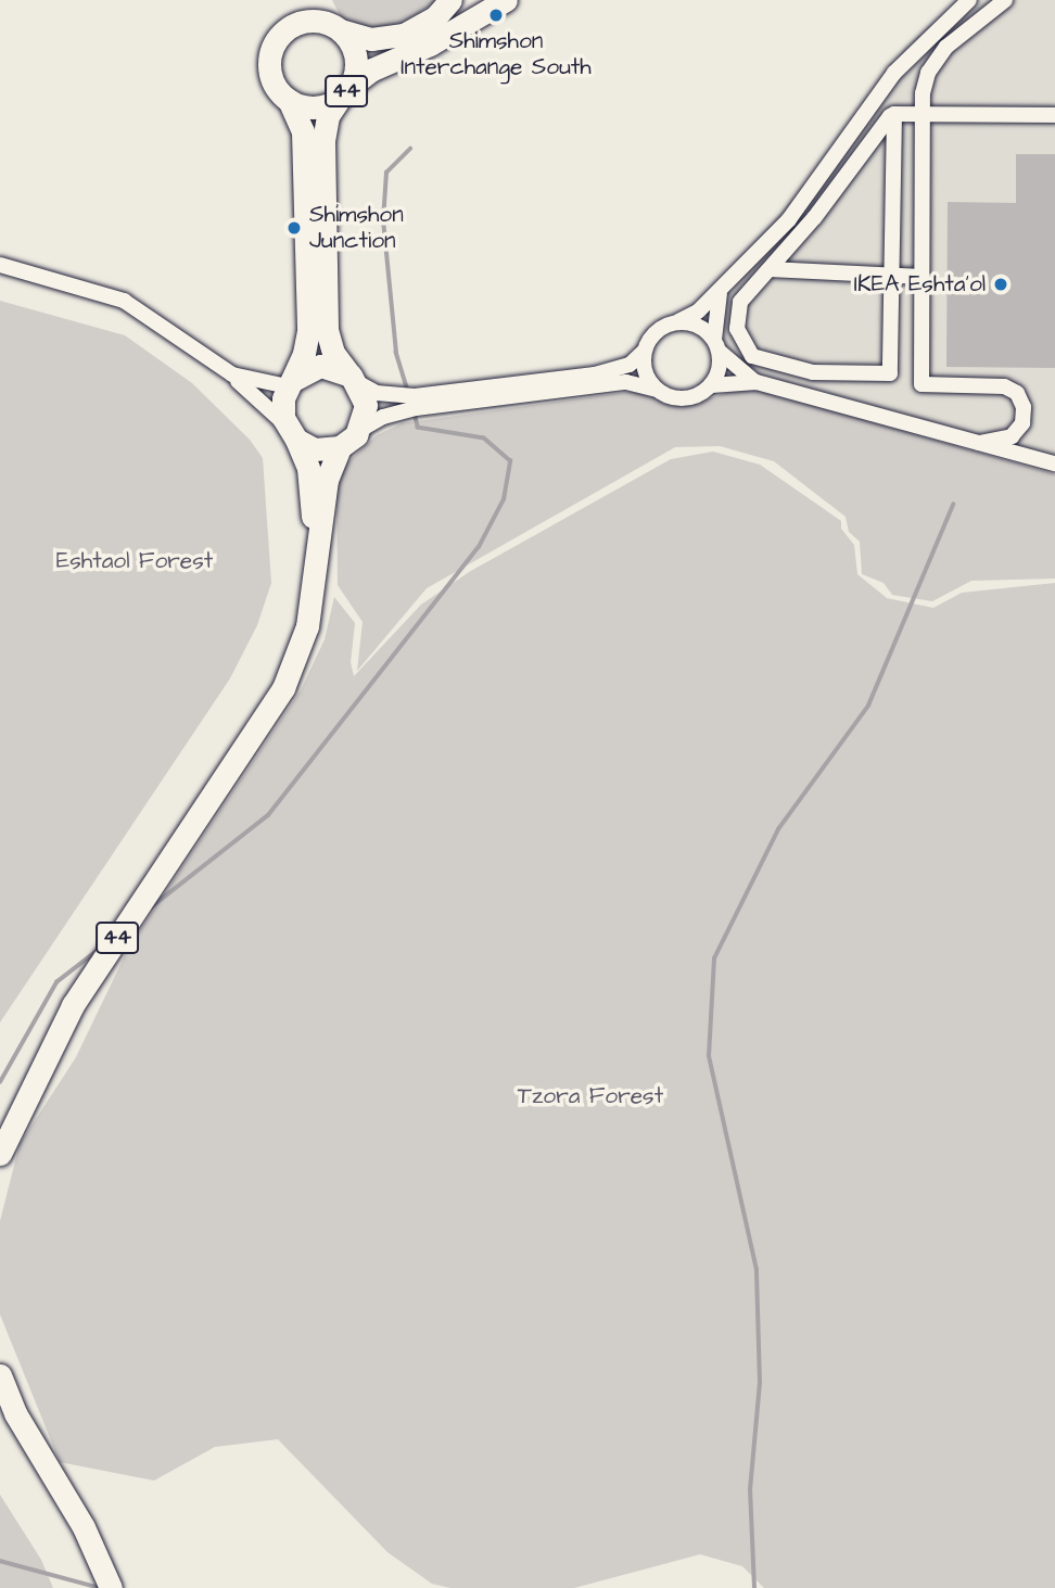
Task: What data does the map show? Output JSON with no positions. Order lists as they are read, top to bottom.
{
  "streets": {
    "highway": ["44"]
  },
  "parks": ["Eshtaol Forest", "Tzora Forest"],
  "places": ["Shimshon Interchange South", "Shimshon Junction", "IKEA Eshta'ol"]
}
